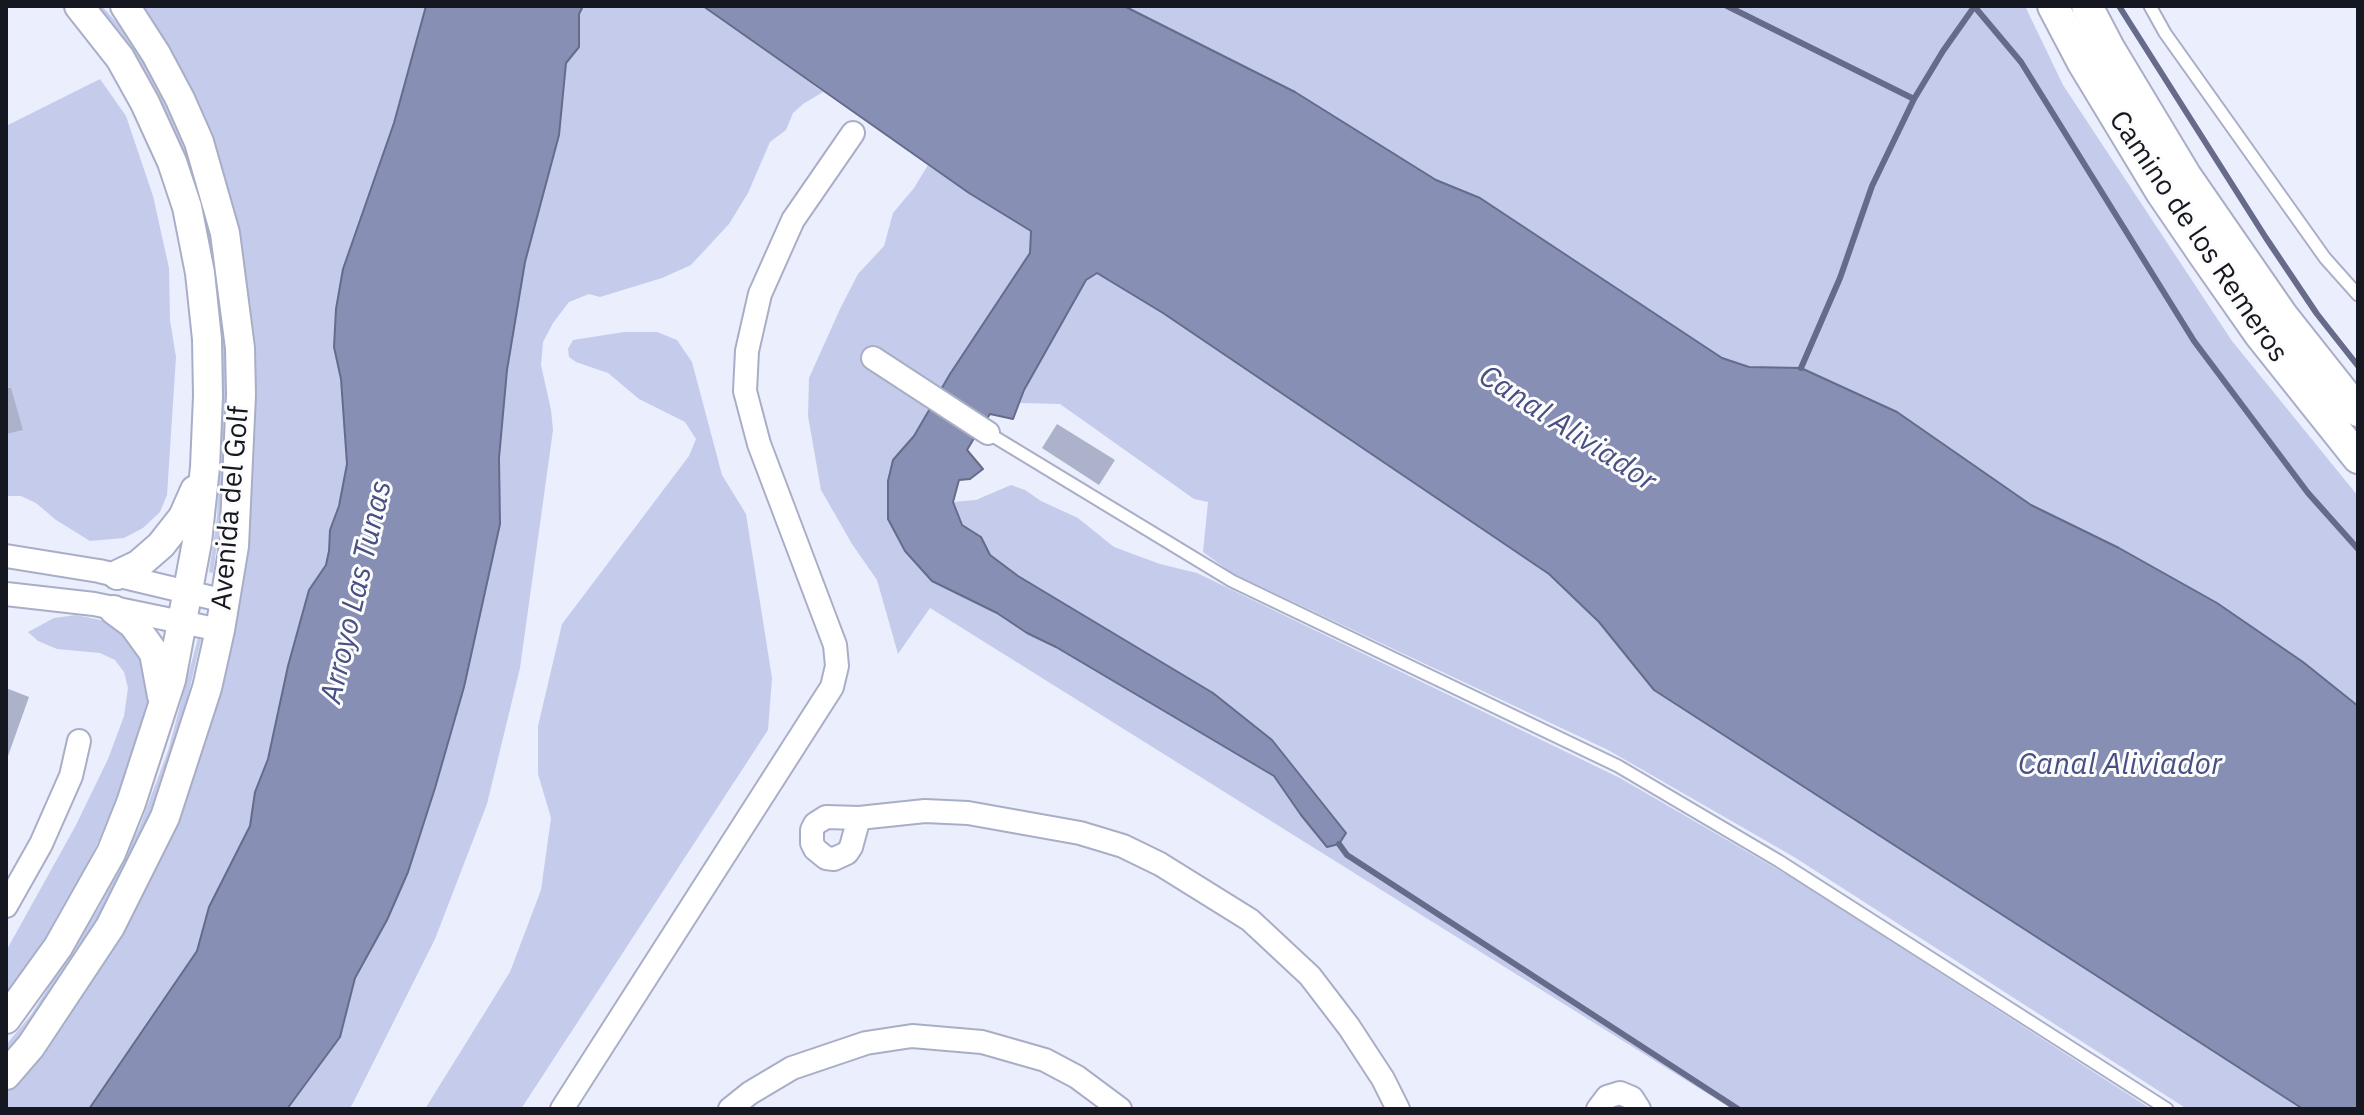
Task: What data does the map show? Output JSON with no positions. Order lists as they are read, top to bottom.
{
  "streets": {
    "main road": ["Camino de los Remeros"],
    "street": ["Avenida del Golf"]
  },
  "water": ["Canal Aliviador", "Arroyo Las Tunas"]
}
